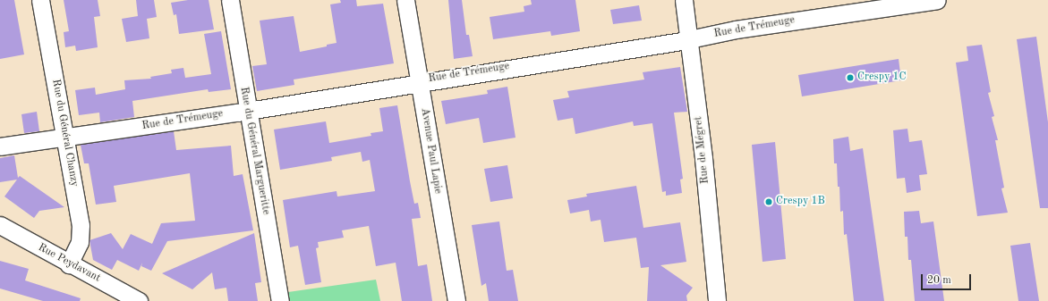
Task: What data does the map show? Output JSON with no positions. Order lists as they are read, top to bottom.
{
  "streets": {
    "street": [
      "Rue de Trémeuge",
      "Rue du Général Chanzy",
      "Rue de Mégret",
      "Rue du Général Margueritte",
      "Avenue Paul Lapie",
      "Rue Peydavant"
    ]
  },
  "crossings": [
    ["Rue de Trémeuge", "Rue du Général Chanzy"],
    ["Rue de Trémeuge", "Rue de Mégret"],
    ["Rue de Trémeuge", "Rue du Général Margueritte"],
    ["Rue de Trémeuge", "Avenue Paul Lapie"],
    ["Rue du Général Chanzy", "Rue Peydavant"]
  ],
  "places": ["Crespy 1C", "Crespy 1B"],
  "scale_bar": "20 m"
}
